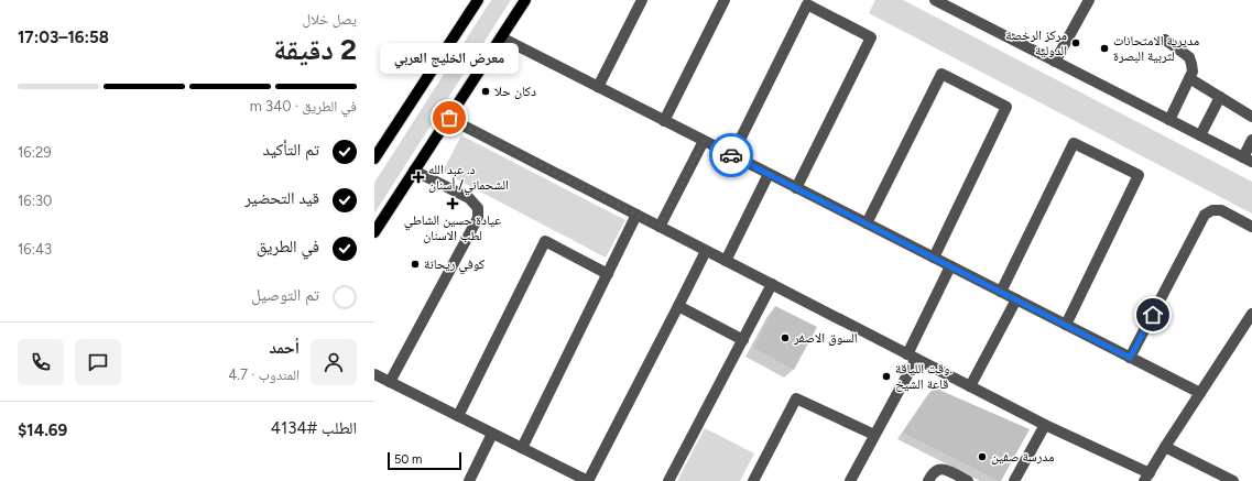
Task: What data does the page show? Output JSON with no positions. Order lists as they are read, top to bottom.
{
  "places": {
    "other": [
      "مركز الرخصة الدولية",
      "مديرية الامتحانات لتربية البصرة",
      "دكان حلا",
      "معرض الخليج العربي",
      "كوفي ريحانة",
      "السوق الاصفر",
      "وقت اللياقة. قاعة الشيخ",
      "مدرسة صفين"
    ],
    "health": ["د. عبد الله الشحماني/ أسنان", "عيادة حسين الشاطي لطب الاسنان"]
  },
  "scale_bar": "50 m",
  "page": {
    "heading": ["2 دقيقة", "يصل خلال", "16:58–17:03"],
    "panel": [
      "أحمد",
      "المندوب · 4.7",
      "الطلب #4134",
      "$14.69"
    ],
    "bubble": "معرض الخليج العربي",
    "bar": "في الطريق · 340 m",
    "list": [
      ["تم التأكيد", "16:29"],
      ["قيد التحضير", "16:30"],
      ["في الطريق", "16:43"],
      "تم التوصيل"
    ],
    "scale": "50 m"
  }
}
